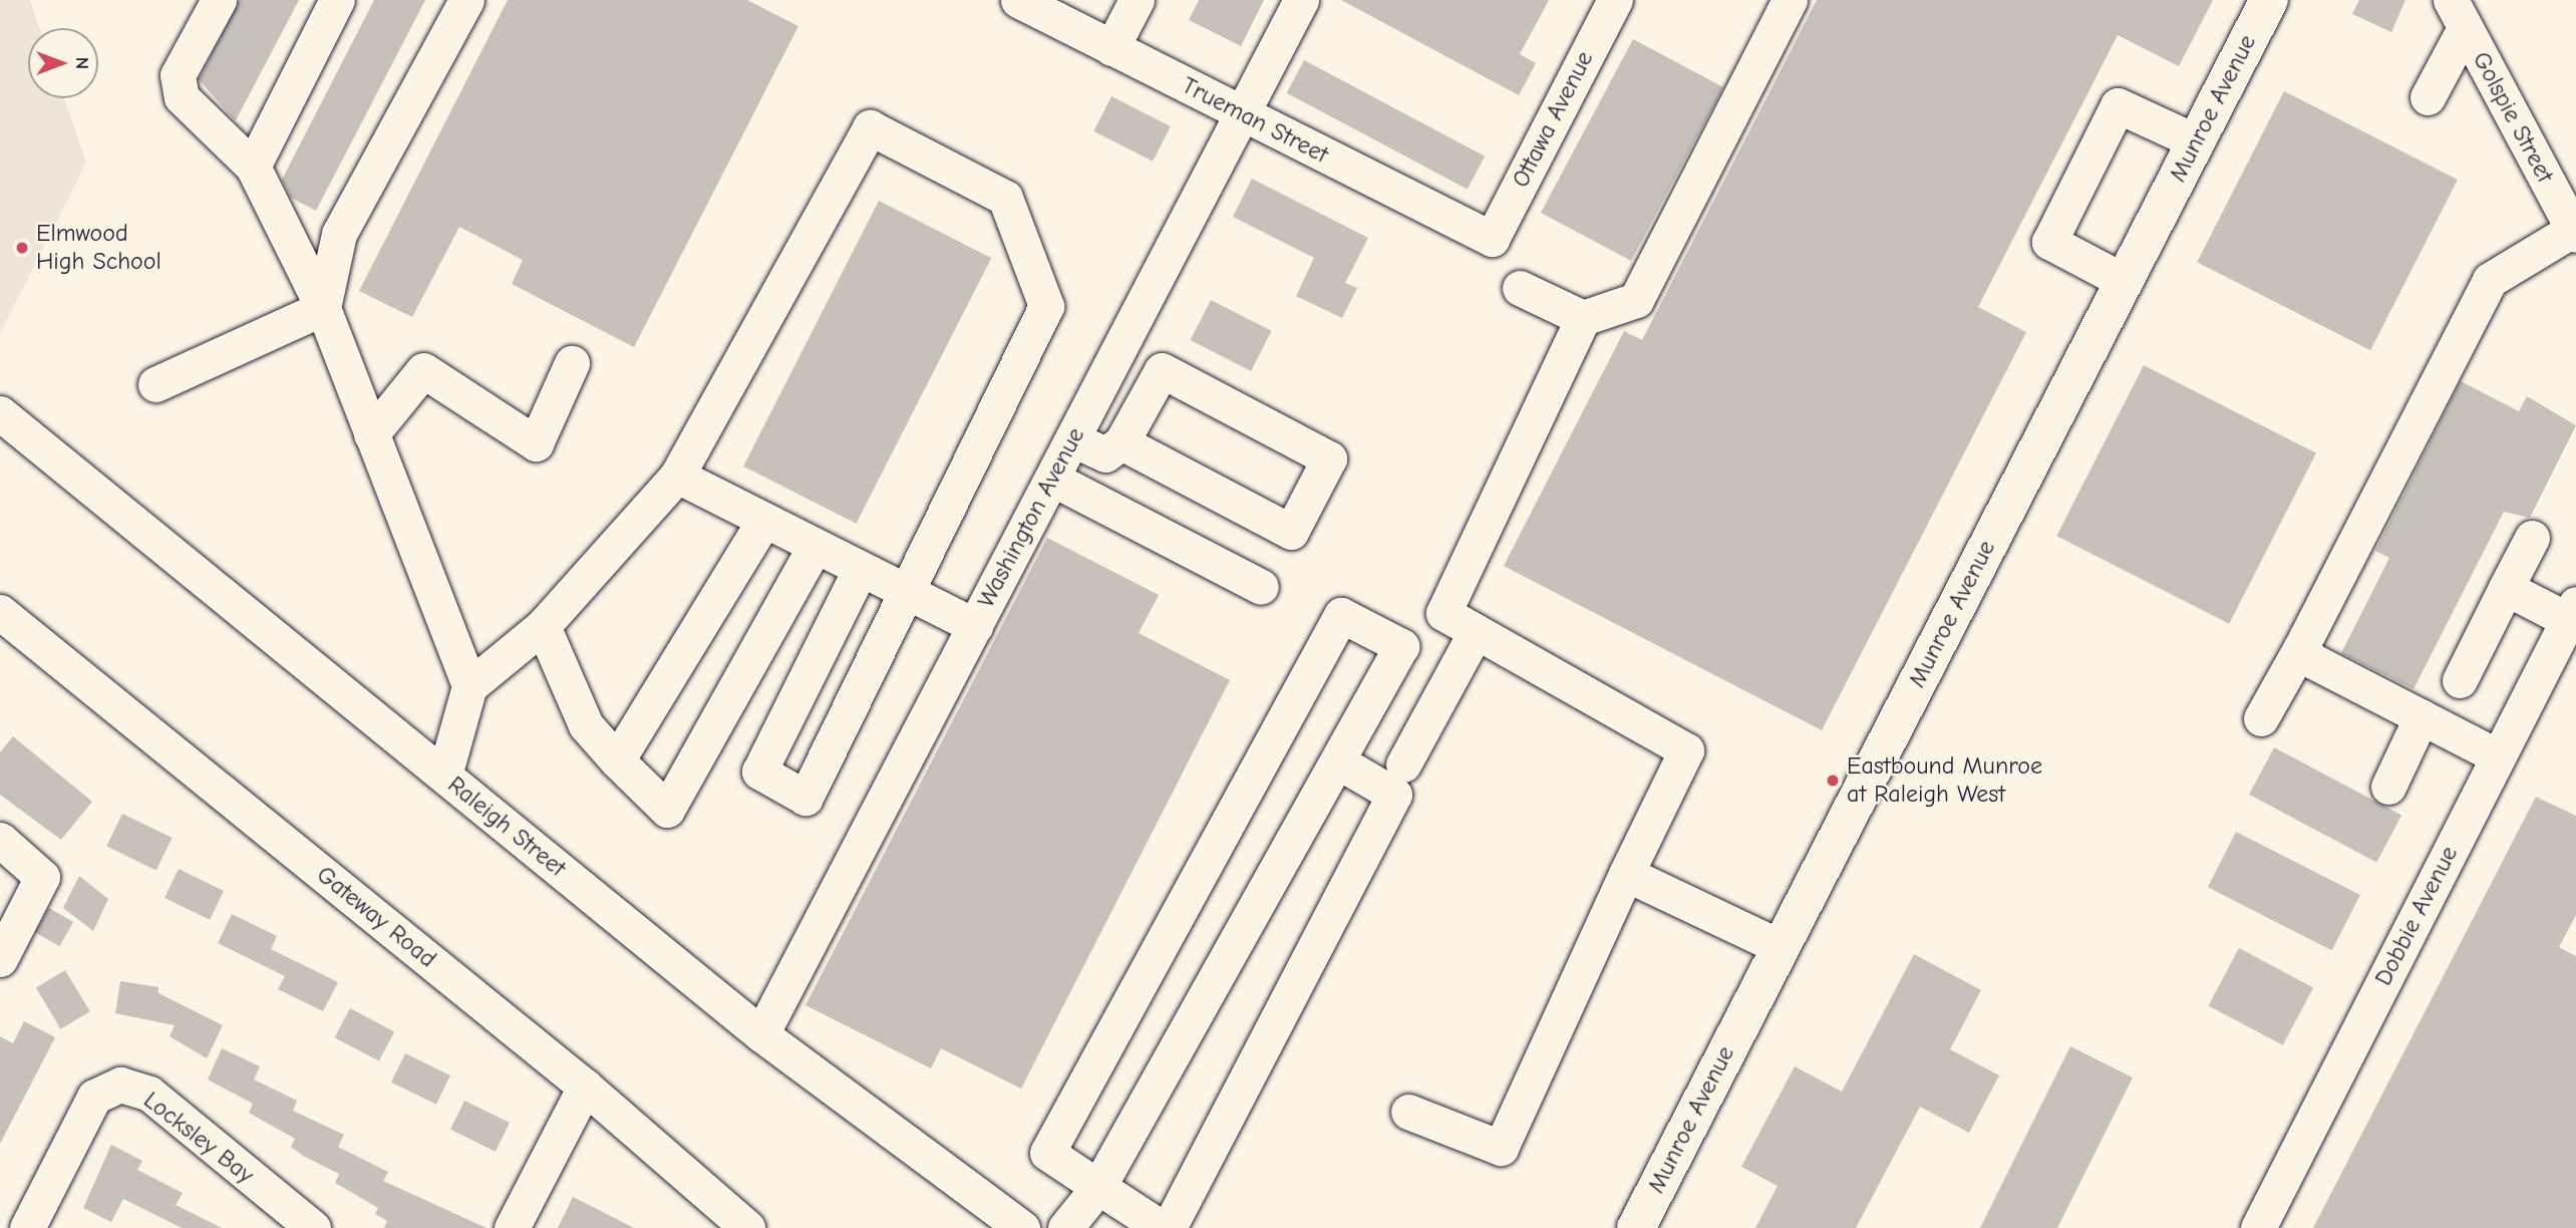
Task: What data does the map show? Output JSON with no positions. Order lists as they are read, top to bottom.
{
  "streets": {
    "main road": ["Munroe Avenue"],
    "street": [
      "Golspie Street",
      "Ottawa Avenue",
      "Trueman Street",
      "Washington Avenue",
      "Raleigh Street",
      "Dobbie Avenue",
      "Gateway Road",
      "Locksley Bay"
    ]
  },
  "crossings": [
    ["Ottawa Avenue", "Trueman Street"],
    ["Trueman Street", "Washington Avenue"],
    ["Washington Avenue", "Raleigh Street"]
  ],
  "places": ["Elmwood High School", "Eastbound Munroe at Raleigh West"],
  "north": "right"
}
